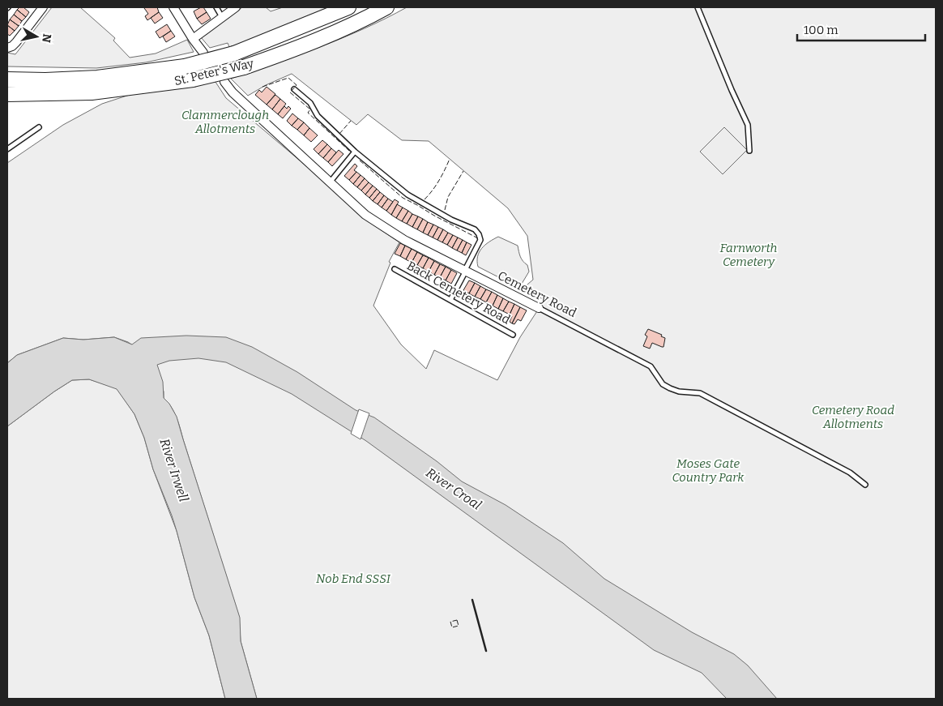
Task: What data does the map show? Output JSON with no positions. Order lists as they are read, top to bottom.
{
  "streets": {
    "highway": ["St. Peter's Way"],
    "street": ["Cemetery Road"],
    "lane": ["Back Cemetery Road"]
  },
  "water": ["River Irwell", "River Croal"],
  "parks": [
    "Clammerclough Allotments",
    "Farnworth Cemetery",
    "Cemetery Road Allotments",
    "Moses Gate Country Park",
    "Nob End SSSI"
  ],
  "scale_bar": "100 m",
  "north": "right"
}
